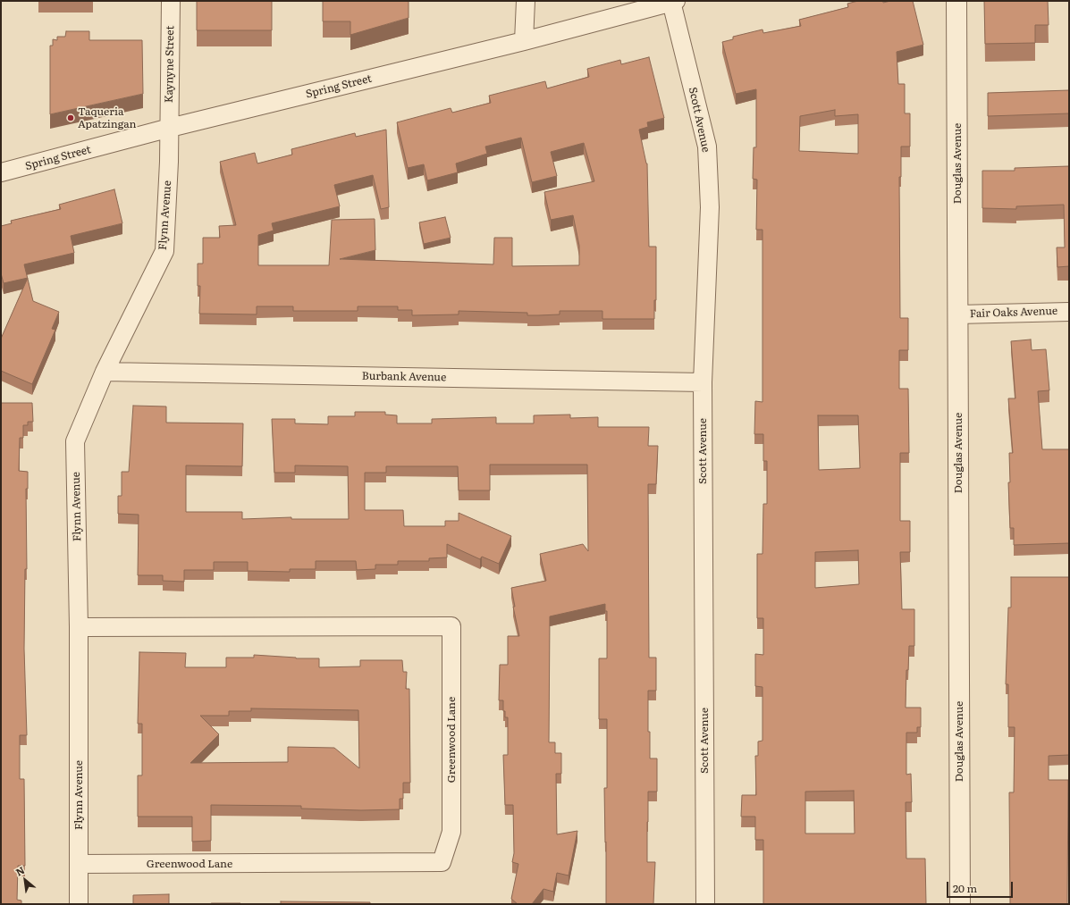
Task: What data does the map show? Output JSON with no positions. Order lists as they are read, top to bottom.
{
  "streets": {
    "street": [
      "Kaynyne Street",
      "Spring Street",
      "Scott Avenue",
      "Douglas Avenue",
      "Flynn Avenue",
      "Fair Oaks Avenue",
      "Burbank Avenue",
      "Greenwood Lane"
    ]
  },
  "crossings": [
    ["Kaynyne Street", "Spring Street"],
    ["Kaynyne Street", "Flynn Avenue"],
    ["Spring Street", "Scott Avenue"],
    ["Spring Street", "Flynn Avenue"],
    ["Scott Avenue", "Burbank Avenue"],
    ["Douglas Avenue", "Fair Oaks Avenue"],
    ["Flynn Avenue", "Burbank Avenue"],
    ["Flynn Avenue", "Greenwood Lane"]
  ],
  "places": ["Taqueria Apatzingan"],
  "scale_bar": "20 m",
  "north": "top left"
}
